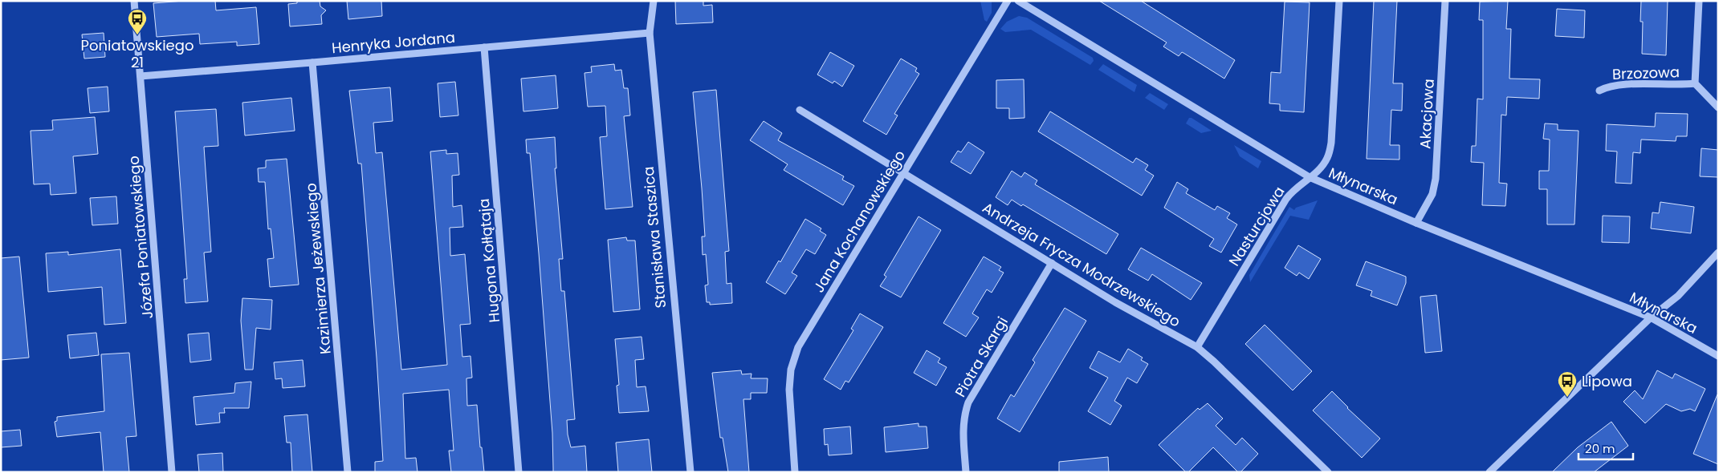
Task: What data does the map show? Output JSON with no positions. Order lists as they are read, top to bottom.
{
  "streets": {
    "street": [
      "Henryka Jordana",
      "Brzozowa",
      "Akacjowa",
      "Młynarska",
      "Jana Kochanowskiego",
      "Nasturcjowa",
      "Józefa Poniatowskiego",
      "Stanisława Staszica",
      "Hugona Kołłątaja",
      "Andrzeja Frycza Modrzewskiego",
      "Kazimierza Jeżewskiego",
      "Piotra Skargi"
    ]
  },
  "crossings": [
    ["Henryka Jordana", "Józefa Poniatowskiego"],
    ["Henryka Jordana", "Stanisława Staszica"],
    ["Henryka Jordana", "Hugona Kołłątaja"],
    ["Henryka Jordana", "Kazimierza Jeżewskiego"],
    ["Akacjowa", "Młynarska"],
    ["Młynarska", "Nasturcjowa"],
    ["Jana Kochanowskiego", "Andrzeja Frycza Modrzewskiego"],
    ["Nasturcjowa", "Andrzeja Frycza Modrzewskiego"],
    ["Andrzeja Frycza Modrzewskiego", "Piotra Skargi"]
  ],
  "places": {
    "bus stop": ["Poniatowskiego 21", "Lipowa"]
  },
  "scale_bar": "20 m"
}
